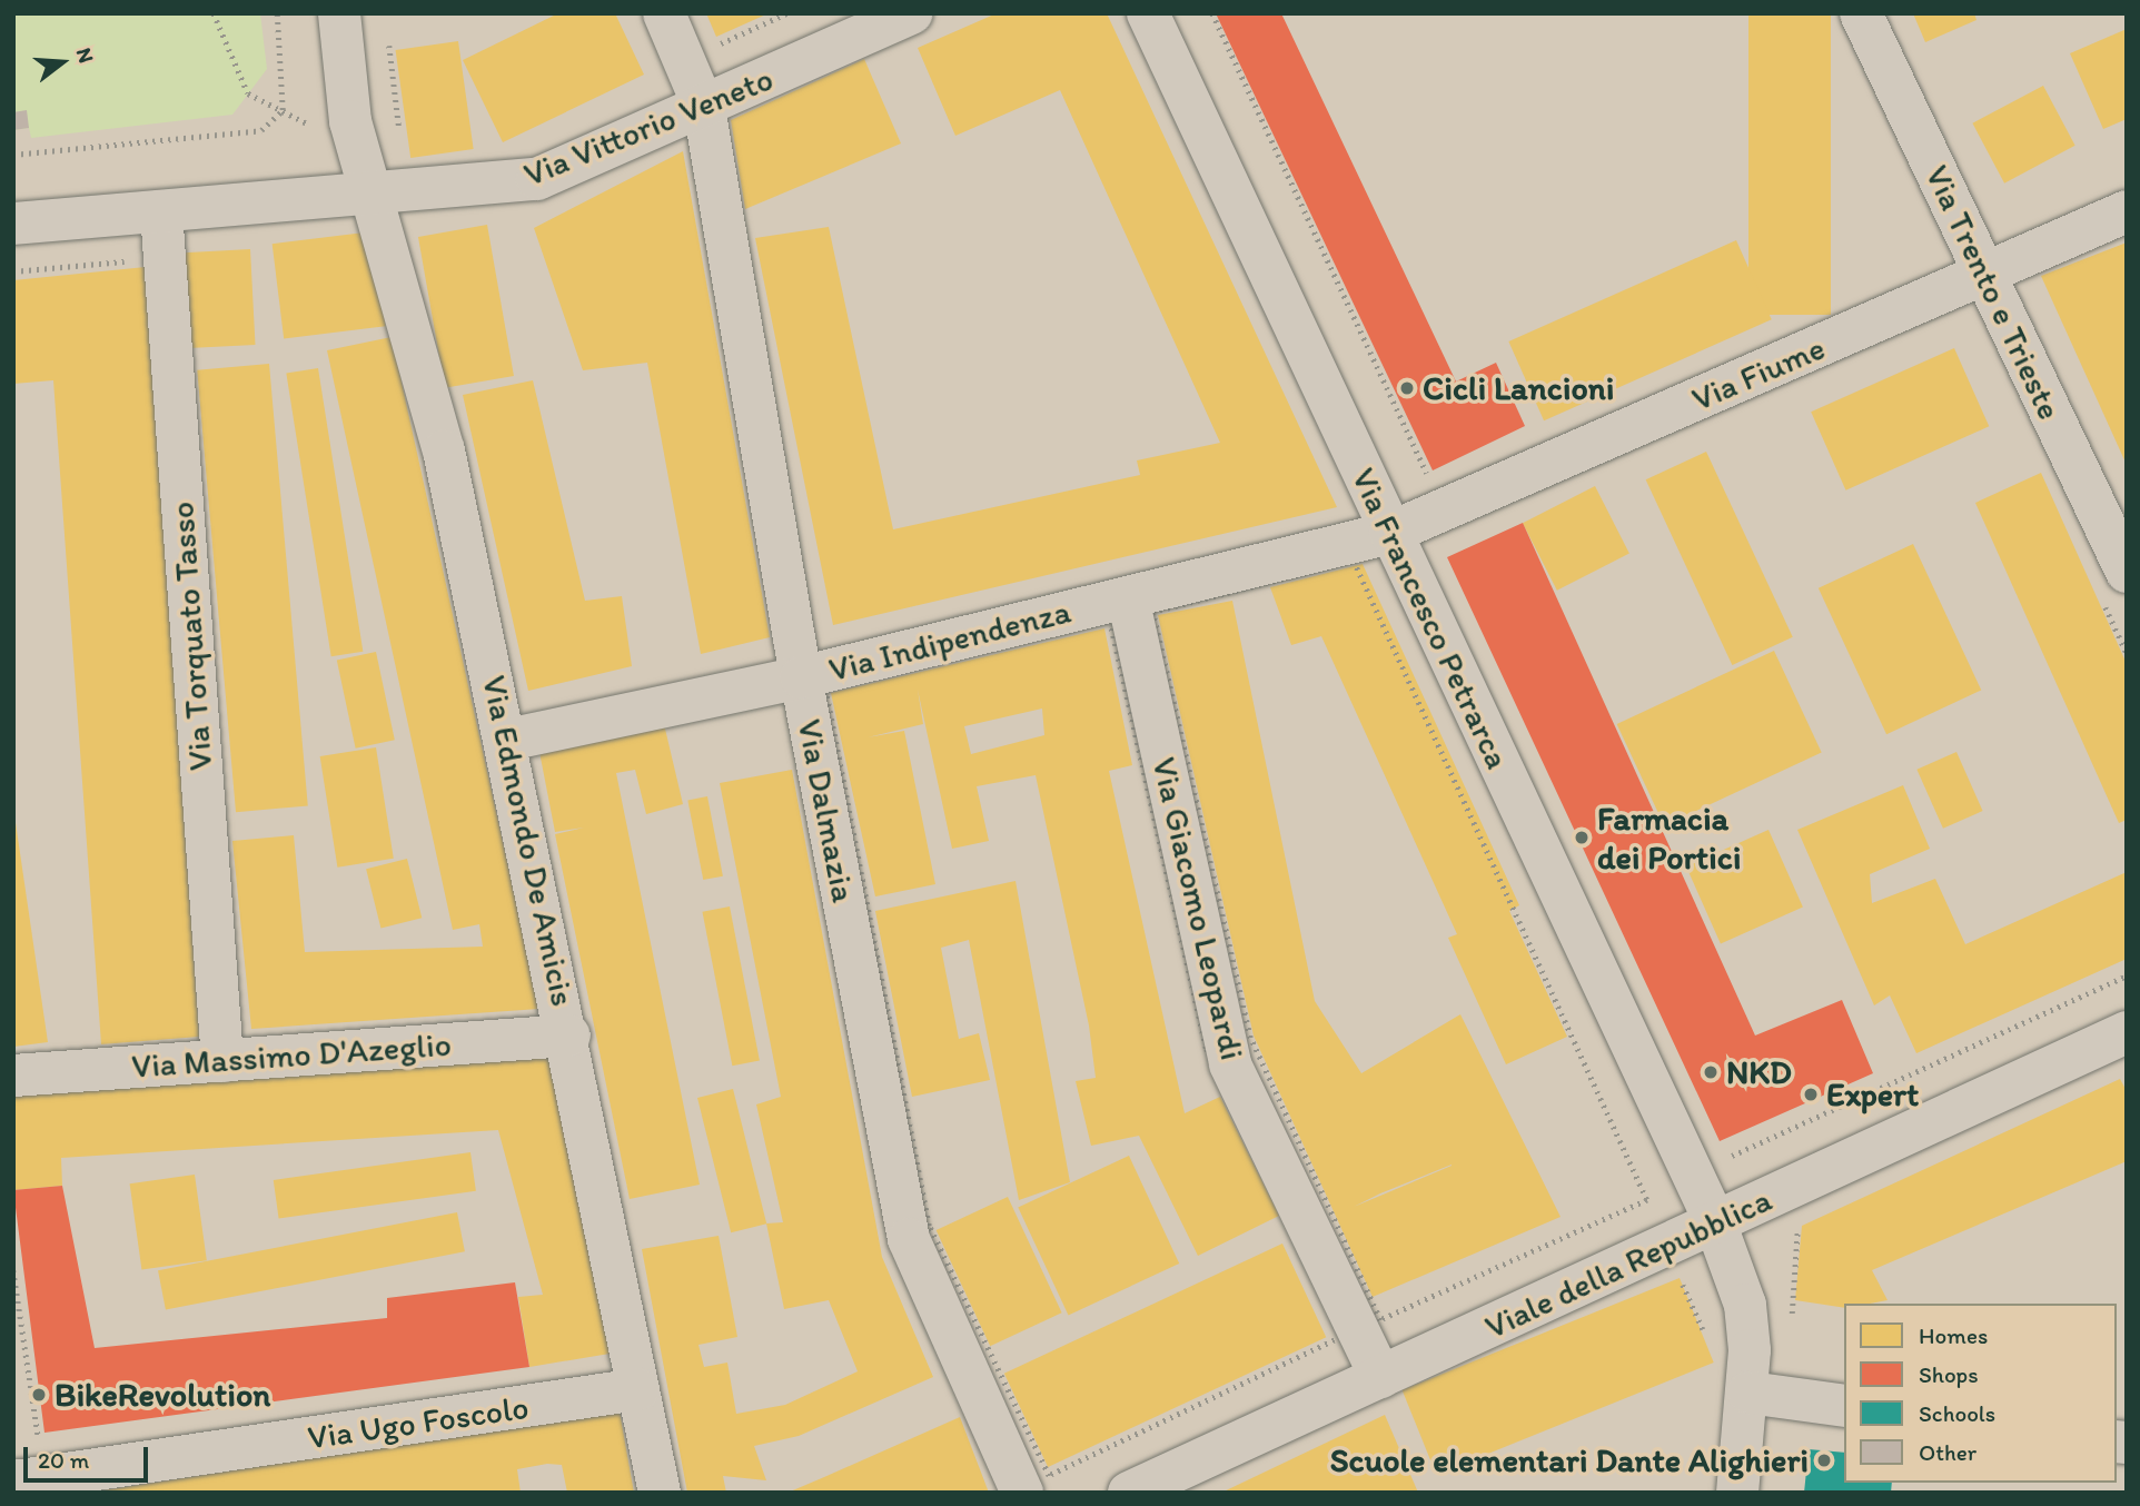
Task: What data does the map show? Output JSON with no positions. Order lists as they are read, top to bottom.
{
  "streets": {
    "street": [
      "Via Vittorio Veneto",
      "Via Trento e Trieste",
      "Via Fiume",
      "Via Francesco Petrarca",
      "Via Torquato Tasso",
      "Via Indipendenza",
      "Via Dalmazia",
      "Via Edmondo De Amicis",
      "Via Giacomo Leopardi",
      "Via Massimo D'Azeglio",
      "Viale della Repubblica",
      "Via Ugo Foscolo"
    ]
  },
  "crossings": [
    ["Via Vittorio Veneto", "Via Torquato Tasso"],
    ["Via Vittorio Veneto", "Via Dalmazia"],
    ["Via Vittorio Veneto", "Via Edmondo De Amicis"],
    ["Via Trento e Trieste", "Via Fiume"],
    ["Via Fiume", "Via Francesco Petrarca"],
    ["Via Fiume", "Via Indipendenza"],
    ["Via Francesco Petrarca", "Via Indipendenza"],
    ["Via Francesco Petrarca", "Viale della Repubblica"],
    ["Via Torquato Tasso", "Via Massimo D'Azeglio"],
    ["Via Indipendenza", "Via Dalmazia"],
    ["Via Indipendenza", "Via Edmondo De Amicis"],
    ["Via Indipendenza", "Via Giacomo Leopardi"],
    ["Via Edmondo De Amicis", "Via Massimo D'Azeglio"],
    ["Via Edmondo De Amicis", "Via Ugo Foscolo"],
    ["Via Giacomo Leopardi", "Viale della Repubblica"]
  ],
  "places": [
    "Cicli Lancioni",
    "Farmacia dei Portici",
    "NKD",
    "Expert",
    "BikeRevolution",
    "Scuole elementari Dante Alighieri"
  ],
  "legend": [
    "Homes",
    "Shops",
    "Schools",
    "Other"
  ],
  "scale_bar": "20 m",
  "north": "right"
}
